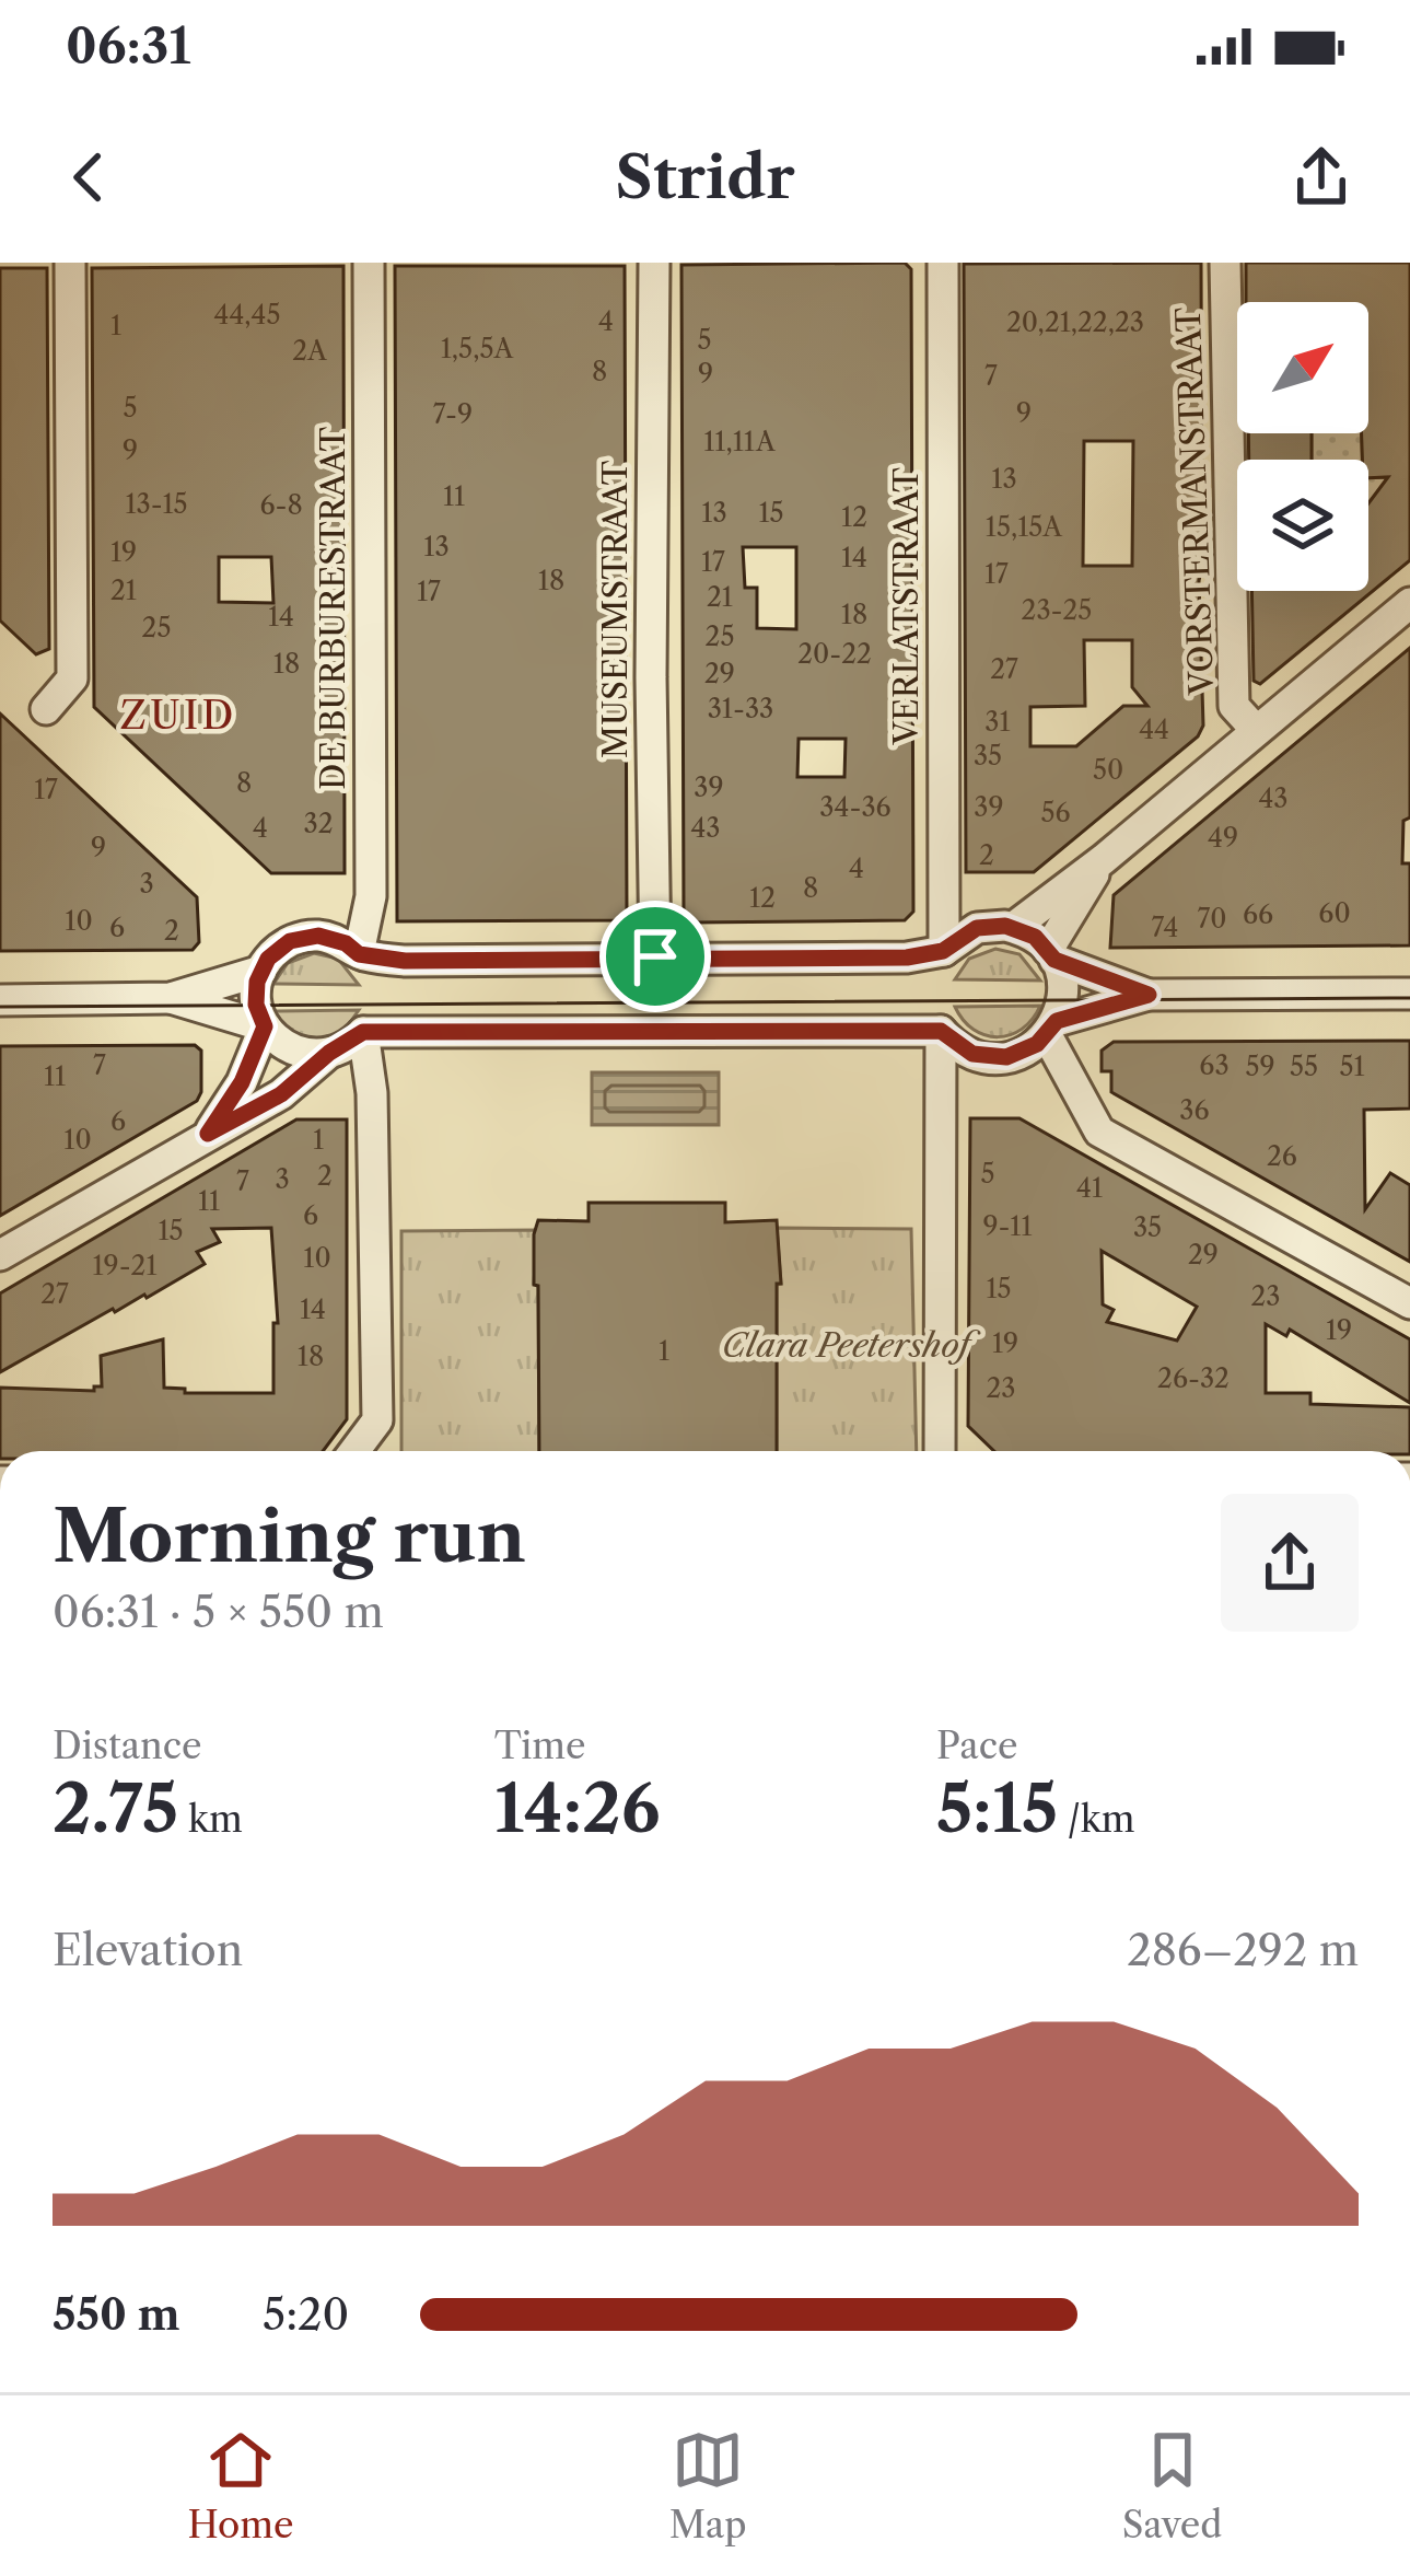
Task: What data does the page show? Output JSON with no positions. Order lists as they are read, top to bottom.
{
  "streets": {
    "street": [
      "VORSTERMANSTRAAT",
      "VERLATSTRAAT",
      "DE BURBURESTRAAT",
      "MUSEUMSTRAAT"
    ]
  },
  "districts": ["ZUID"],
  "parks": ["Clara Peetershof"],
  "house_numbers": [
    "44,45",
    "4",
    "20,21,22,23",
    "1",
    "5",
    "1,5,5A",
    "2A",
    "8",
    "9",
    "7",
    "5",
    "9",
    "7-9",
    "11,11A",
    "9",
    "13",
    "11",
    "13-15",
    "6-8",
    "13",
    "15",
    "12",
    "15,15A",
    "13",
    "19",
    "14",
    "17",
    "17",
    "18",
    "21",
    "17",
    "21",
    "23-25",
    "18",
    "14",
    "25",
    "25",
    "20-22",
    "18",
    "27",
    "29",
    "31-33",
    "31",
    "44",
    "35",
    "50",
    "8",
    "39",
    "17",
    "43",
    "34-36",
    "39",
    "56",
    "32",
    "4",
    "43",
    "49",
    "9",
    "2",
    "4",
    "3",
    "8",
    "12",
    "60",
    "66",
    "70",
    "10",
    "6",
    "74",
    "2",
    "7",
    "63",
    "59",
    "55",
    "51",
    "11",
    "36",
    "6",
    "10",
    "1",
    "26",
    "5",
    "2",
    "3",
    "7",
    "41",
    "11",
    "6",
    "9-11",
    "35",
    "15",
    "29",
    "10",
    "19-21",
    "15",
    "27",
    "23",
    "14",
    "19",
    "19",
    "1",
    "18",
    "26-32",
    "23"
  ],
  "north": "top right",
  "page": {
    "status": "06:31",
    "header": "Stridr",
    "heading": ["Morning run", "06:31 · 5 × 550 m"],
    "stats": [
      ["Distance", "2.75 km"],
      ["Time", "14:26"],
      ["Pace", "5:15 /km"]
    ],
    "chart": ["Elevation", "286–292 m"],
    "list": [
      {
        "name": "550 m",
        "note": "5:20"
      }
    ],
    "tabs": ["Home", "Map", "Saved"]
  }
}
